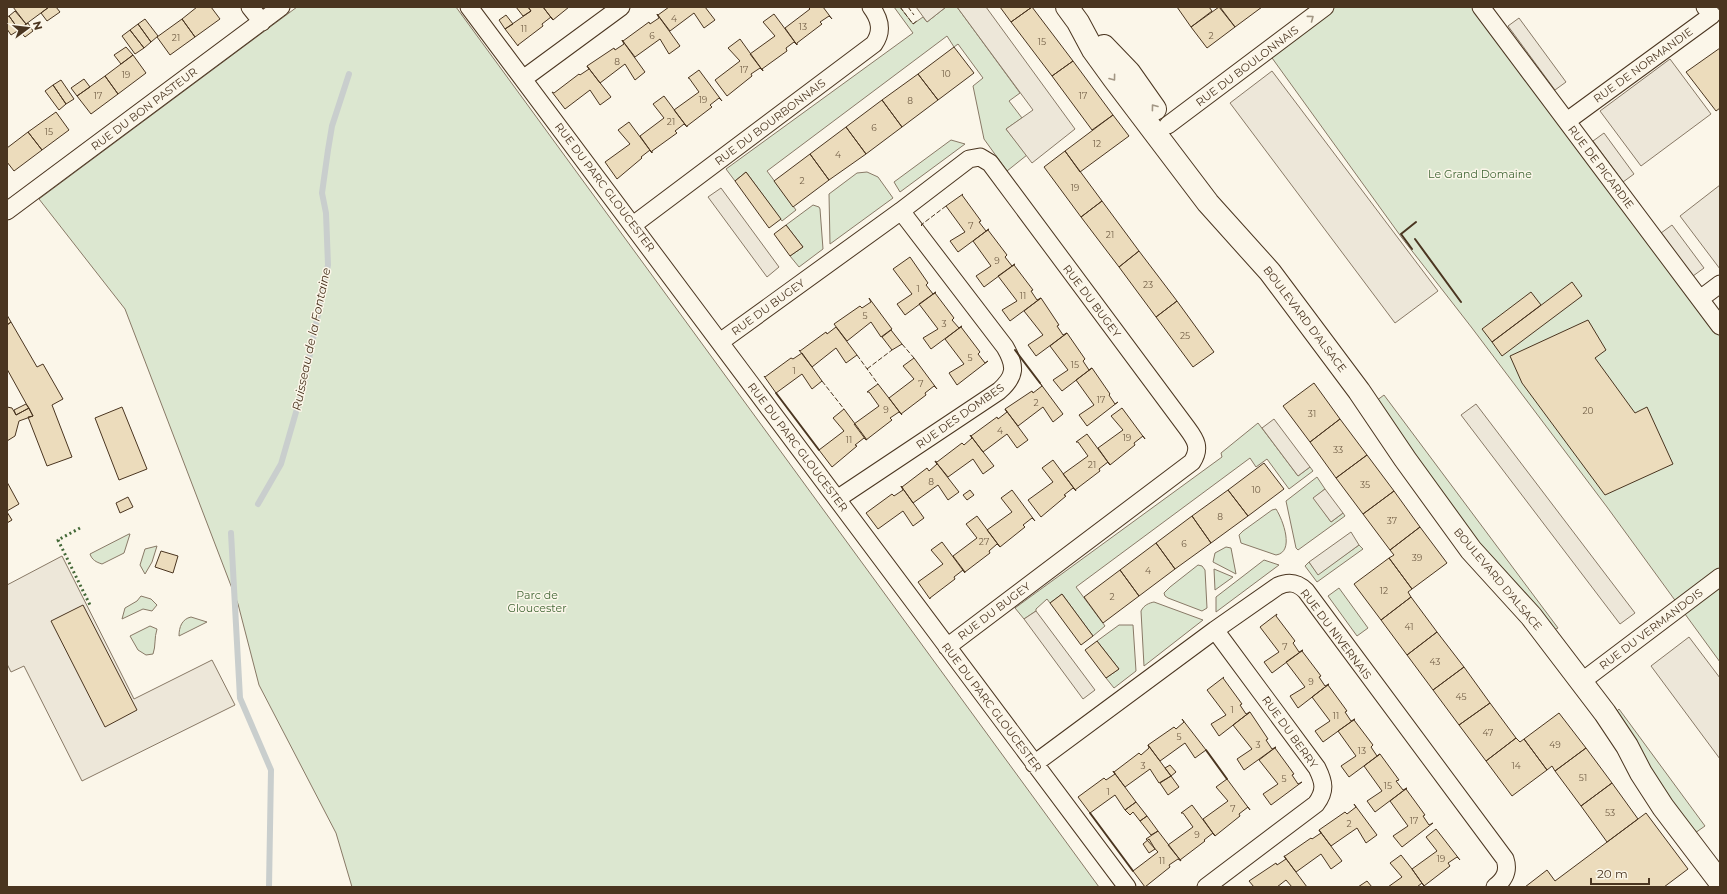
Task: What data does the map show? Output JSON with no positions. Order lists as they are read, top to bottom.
{
  "streets": {
    "street": [
      "RUE DE NORMANDIE",
      "RUE DU BOULONNAIS",
      "RUE DU BON PASTEUR",
      "RUE DU BOURBONNAIS",
      "RUE DE PICARDIE",
      "RUE DU PARC GLOUCESTER",
      "RUE DU BUGEY",
      "BOULEVARD D'ALSACE",
      "RUE DES DOMBES",
      "RUE DU VERMANDOIS",
      "RUE DU NIVERNAIS",
      "RUE DU BERRY"
    ]
  },
  "crossings": [
    ["RUE DE NORMANDIE", "RUE DE PICARDIE"],
    ["RUE DU BOULONNAIS", "BOULEVARD D'ALSACE"],
    ["RUE DU BOURBONNAIS", "RUE DU PARC GLOUCESTER"],
    ["RUE DU PARC GLOUCESTER", "RUE DU BUGEY"],
    ["RUE DU PARC GLOUCESTER", "RUE DES DOMBES"],
    ["RUE DU PARC GLOUCESTER", "RUE DU NIVERNAIS"],
    ["RUE DU BUGEY", "RUE DES DOMBES"],
    ["BOULEVARD D'ALSACE", "RUE DU VERMANDOIS"],
    ["RUE DU NIVERNAIS", "RUE DU BERRY"]
  ],
  "one_way": ["RUE DU BOULONNAIS"],
  "water": ["Ruisseau de la Fontaine"],
  "parks": ["Le Grand Domaine", "Parc de Gloucester"],
  "house_numbers": [
    "4",
    "13",
    "11",
    "6",
    "2",
    "21",
    "15",
    "8",
    "17",
    "10",
    "19",
    "17",
    "17",
    "19",
    "8",
    "21",
    "6",
    "15",
    "12",
    "4",
    "2",
    "19",
    "7",
    "21",
    "9",
    "23",
    "1",
    "11",
    "5",
    "3",
    "25",
    "5",
    "15",
    "1",
    "7",
    "17",
    "2",
    "9",
    "20",
    "31",
    "4",
    "19",
    "11",
    "33",
    "21",
    "8",
    "35",
    "10",
    "8",
    "37",
    "27",
    "6",
    "39",
    "4",
    "12",
    "2",
    "41",
    "7",
    "43",
    "9",
    "45",
    "1",
    "11",
    "47",
    "5",
    "3",
    "49",
    "13",
    "3",
    "14",
    "51",
    "5",
    "15",
    "1",
    "7",
    "53",
    "17",
    "2",
    "9",
    "19",
    "11"
  ],
  "scale_bar": "20 m",
  "north": "right"
}
